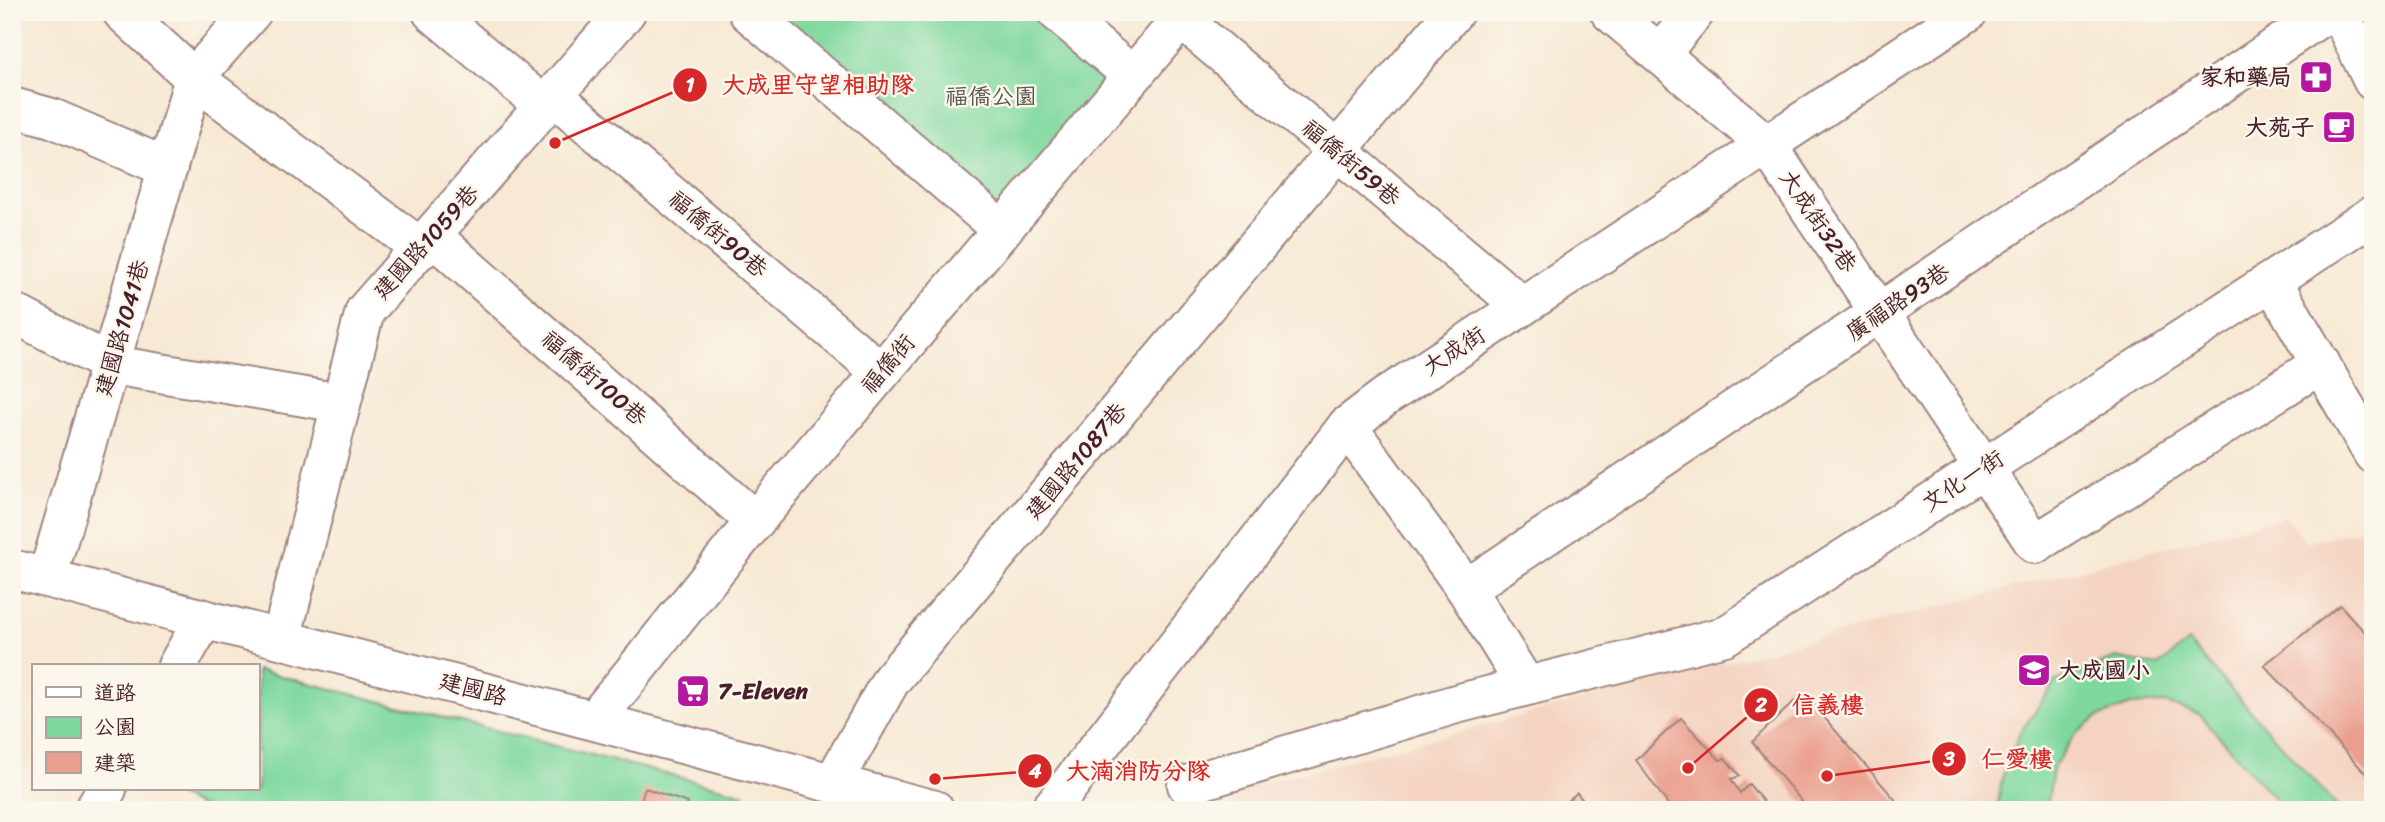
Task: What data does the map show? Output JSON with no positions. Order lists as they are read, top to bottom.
{
  "streets": {
    "street": [
      "福僑街59巷",
      "大成街32巷",
      "福僑街90巷",
      "建國路1059巷",
      "廣福路93巷",
      "建國路1041巷",
      "大成街",
      "福僑街",
      "福僑街100巷",
      "建國路1087巷",
      "文化一街",
      "建國路"
    ]
  },
  "crossings": [
    ["福僑街59巷", "大成街"],
    ["福僑街59巷", "福僑街"],
    ["福僑街59巷", "建國路1087巷"],
    ["大成街32巷", "廣福路93巷"],
    ["大成街32巷", "大成街"],
    ["大成街32巷", "文化一街"],
    ["福僑街90巷", "建國路1059巷"],
    ["福僑街90巷", "福僑街"],
    ["建國路1059巷", "福僑街100巷"],
    ["建國路1059巷", "建國路"],
    ["建國路1041巷", "福僑街100巷"],
    ["建國路1041巷", "建國路"],
    ["福僑街", "福僑街100巷"],
    ["福僑街", "建國路"],
    ["建國路1087巷", "建國路"]
  ],
  "parks": ["福僑公園"],
  "places": {
    "pharmacy": ["家和藥局"],
    "cafe": ["大苑子"],
    "other": [
      "大成里守望相助隊",
      "信義樓",
      "仁愛樓",
      "大湳消防分隊"
    ],
    "school or university": ["大成國小"],
    "supermarket": ["7-Eleven"]
  },
  "legend": ["道路", "公園", "建築"]
}
